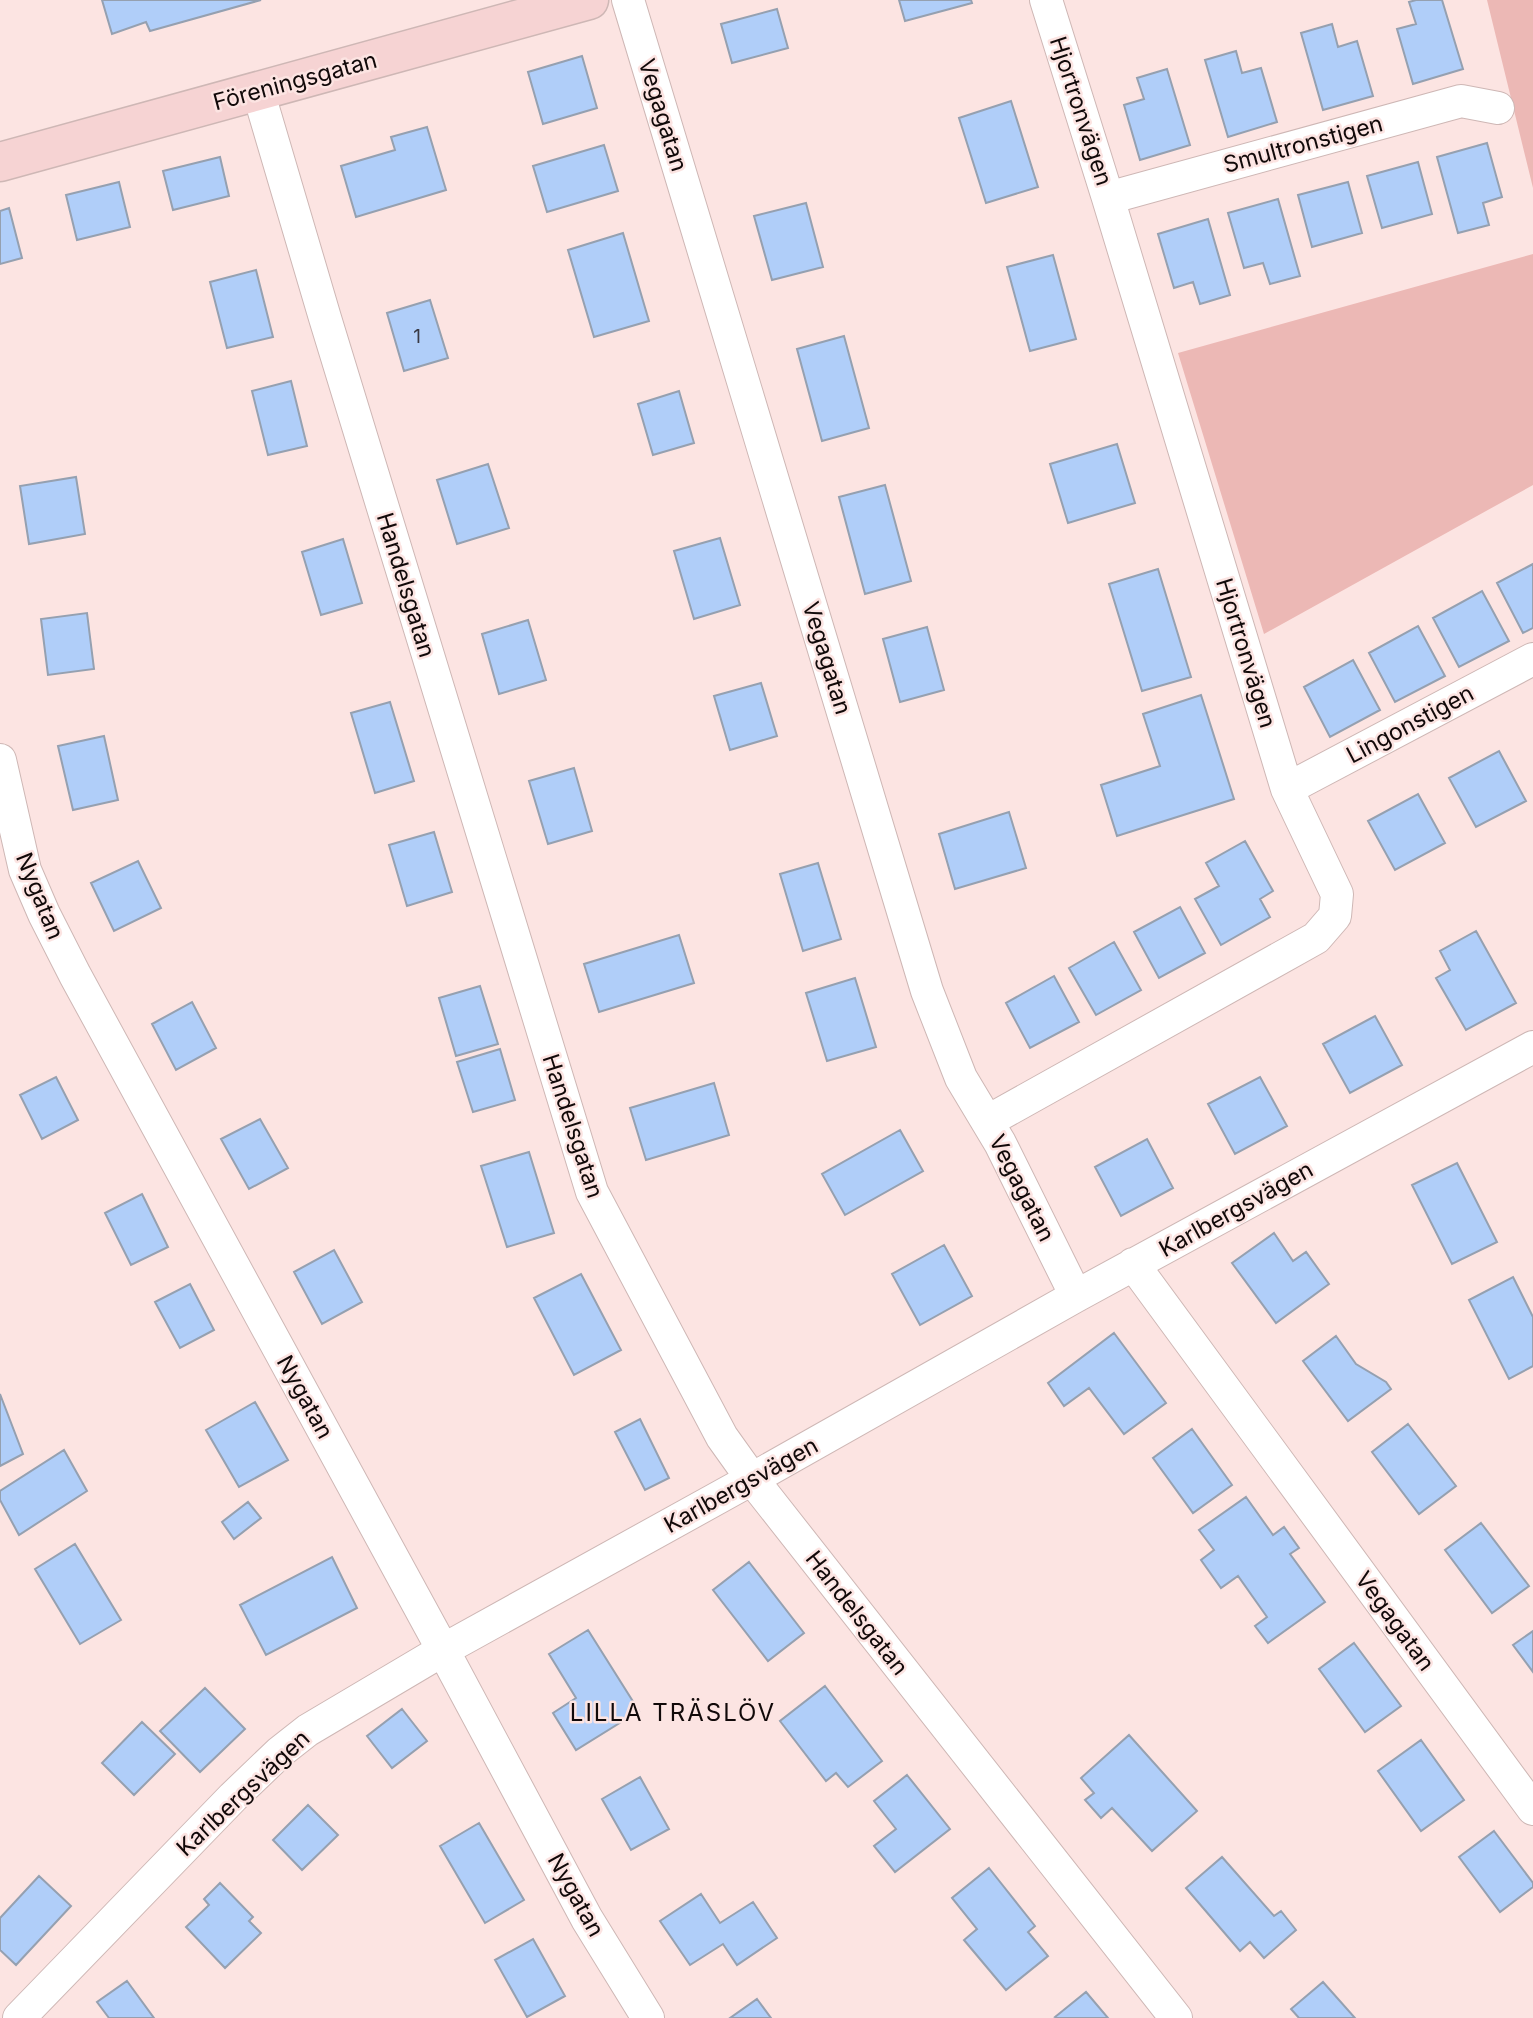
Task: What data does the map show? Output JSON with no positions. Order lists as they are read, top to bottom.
{
  "streets": {
    "street": [
      "Föreningsgatan",
      "Hjortronvägen",
      "Vegagatan",
      "Smultronstigen",
      "Handelsgatan",
      "Lingonstigen",
      "Nygatan",
      "Karlbergsvägen"
    ]
  },
  "crossings": [
    ["Föreningsgatan", "Handelsgatan"],
    ["Hjortronvägen", "Vegagatan"],
    ["Hjortronvägen", "Smultronstigen"],
    ["Hjortronvägen", "Lingonstigen"],
    ["Vegagatan", "Karlbergsvägen"],
    ["Handelsgatan", "Karlbergsvägen"],
    ["Nygatan", "Karlbergsvägen"]
  ],
  "districts": ["LILLA TRÄSLÖV"],
  "house_numbers": ["1"]
}
